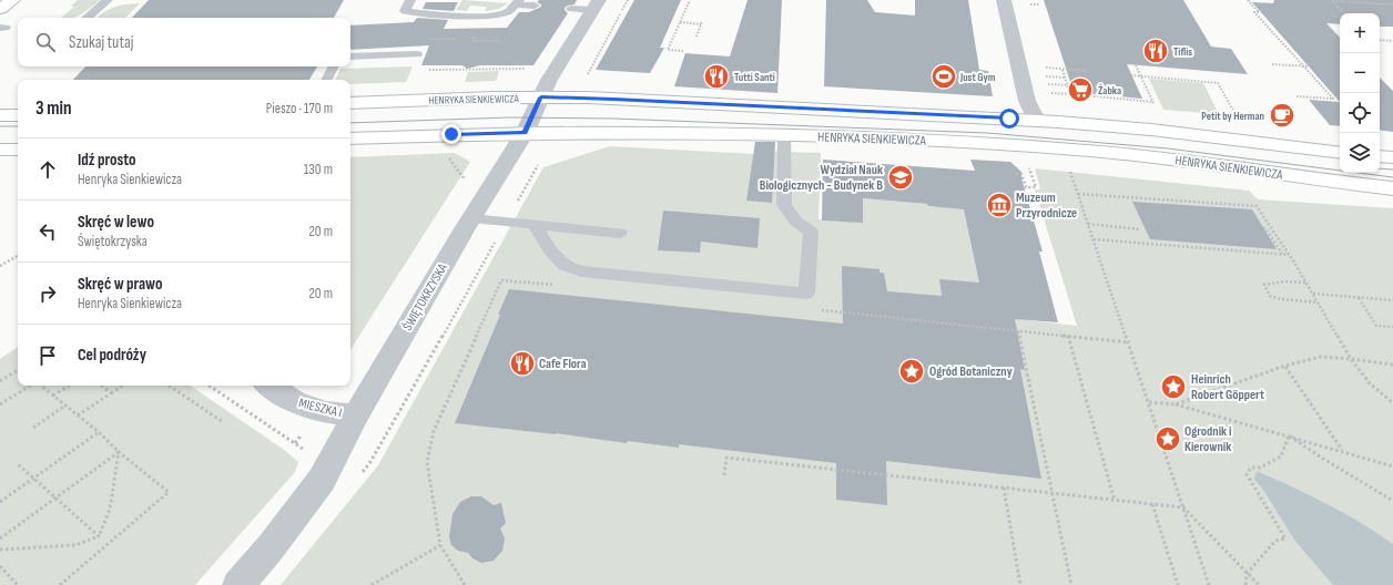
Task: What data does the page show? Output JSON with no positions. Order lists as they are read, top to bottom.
{
  "streets": {
    "street": ["HENRYKA SIENKIEWICZA", "ŚWIĘTOKRZYSKA", "MIESZKA I"]
  },
  "crossings": [
    ["HENRYKA SIENKIEWICZA", "ŚWIĘTOKRZYSKA"],
    ["ŚWIĘTOKRZYSKA", "MIESZKA I"]
  ],
  "places": {
    "restaurant": ["Tiflis", "Tutti Santi", "Cafe Flora"],
    "sports": ["Just Gym"],
    "supermarket": ["Żabka"],
    "cafe": ["Petit by Herman"],
    "school or university": ["Wydział Nauk Biologicznych - Budynek B"],
    "museum": ["Muzeum Przyrodnicze"],
    "place": ["Ogród Botaniczny", "Heinrich Robert Göppert", "Ogrodnik i Kierownik"]
  },
  "page": {
    "map_buttons": ["+", "−"],
    "search": "Szukaj tutaj",
    "heading": ["3 min", "Pieszo · 170 m"],
    "list": [
      ["Idź prosto", "Henryka Sienkiewicza", "130 m"],
      ["Skręć w lewo", "Świętokrzyska", "20 m"],
      ["Skręć w prawo", "Henryka Sienkiewicza", "20 m"],
      "Cel podróży"
    ]
  }
}
